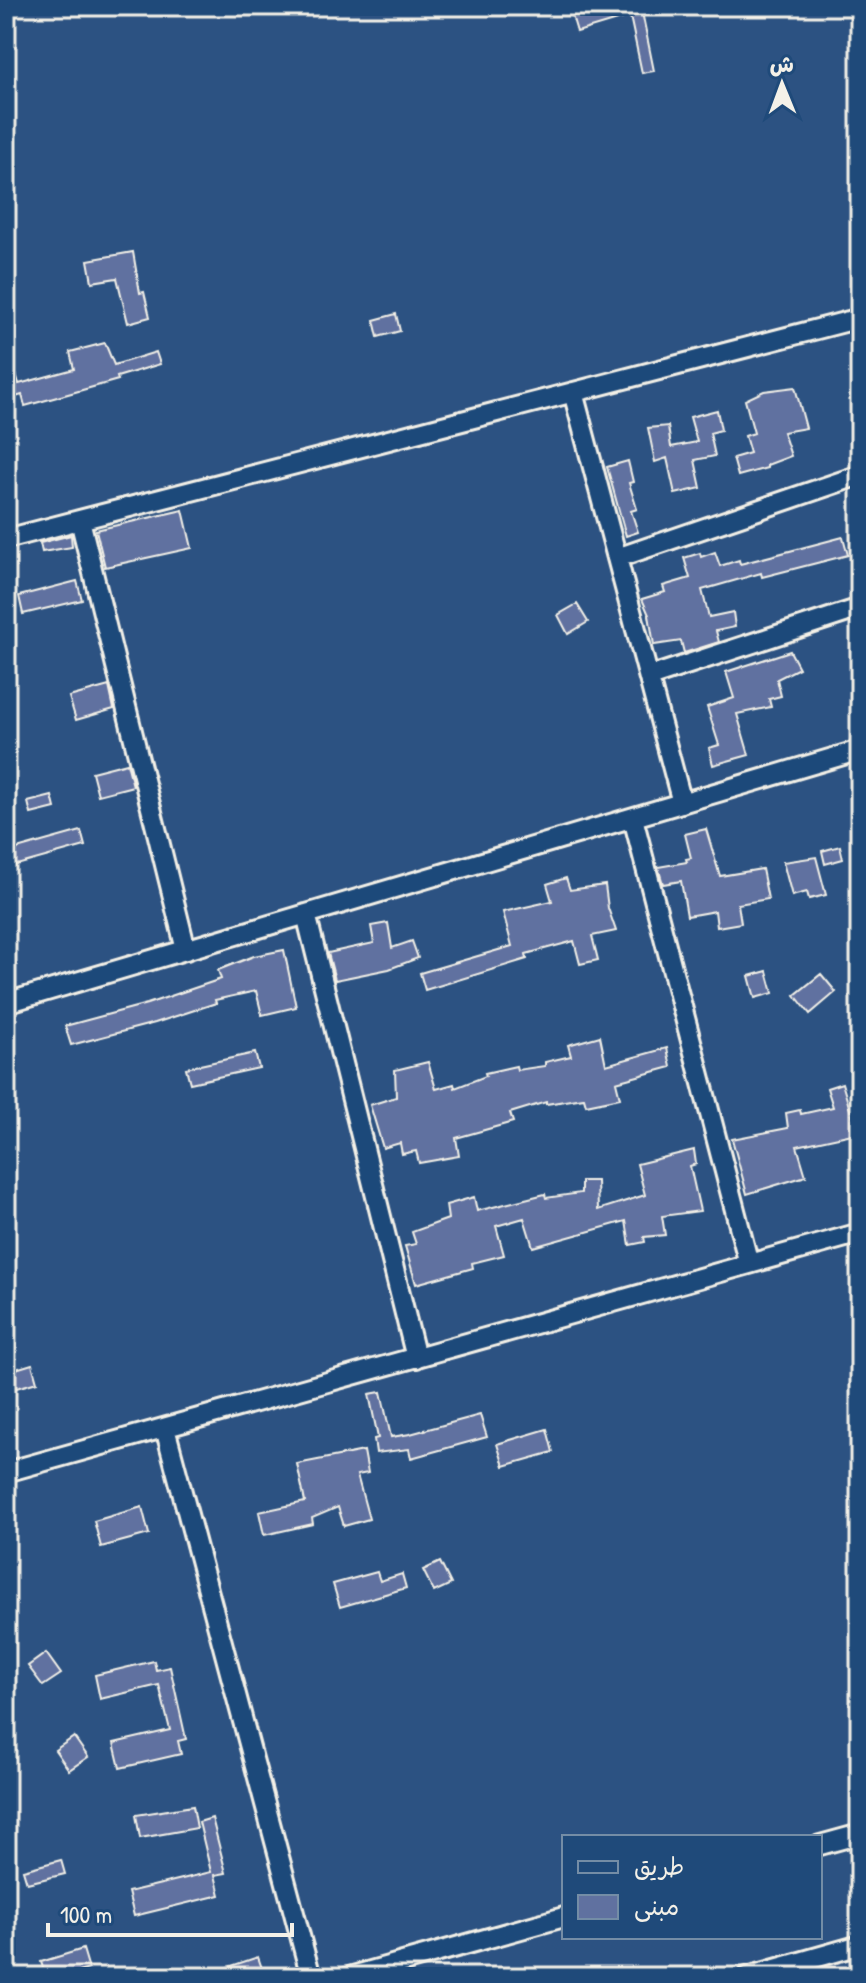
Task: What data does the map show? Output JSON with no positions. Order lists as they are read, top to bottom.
{
  "legend": ["طريق", "مبنى"],
  "scale_bar": "100 m",
  "north": "top"
}
